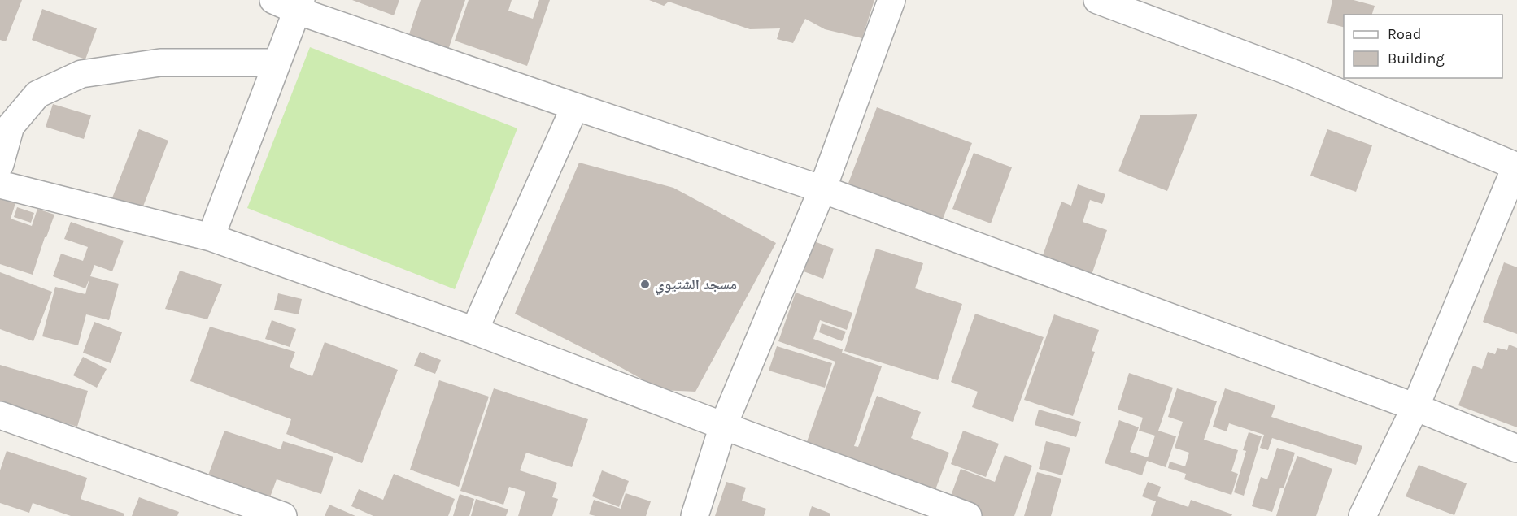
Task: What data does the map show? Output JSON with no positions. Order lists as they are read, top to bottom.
{
  "places": ["مسجد الشتيوي"],
  "legend": ["Road", "Building"]
}
